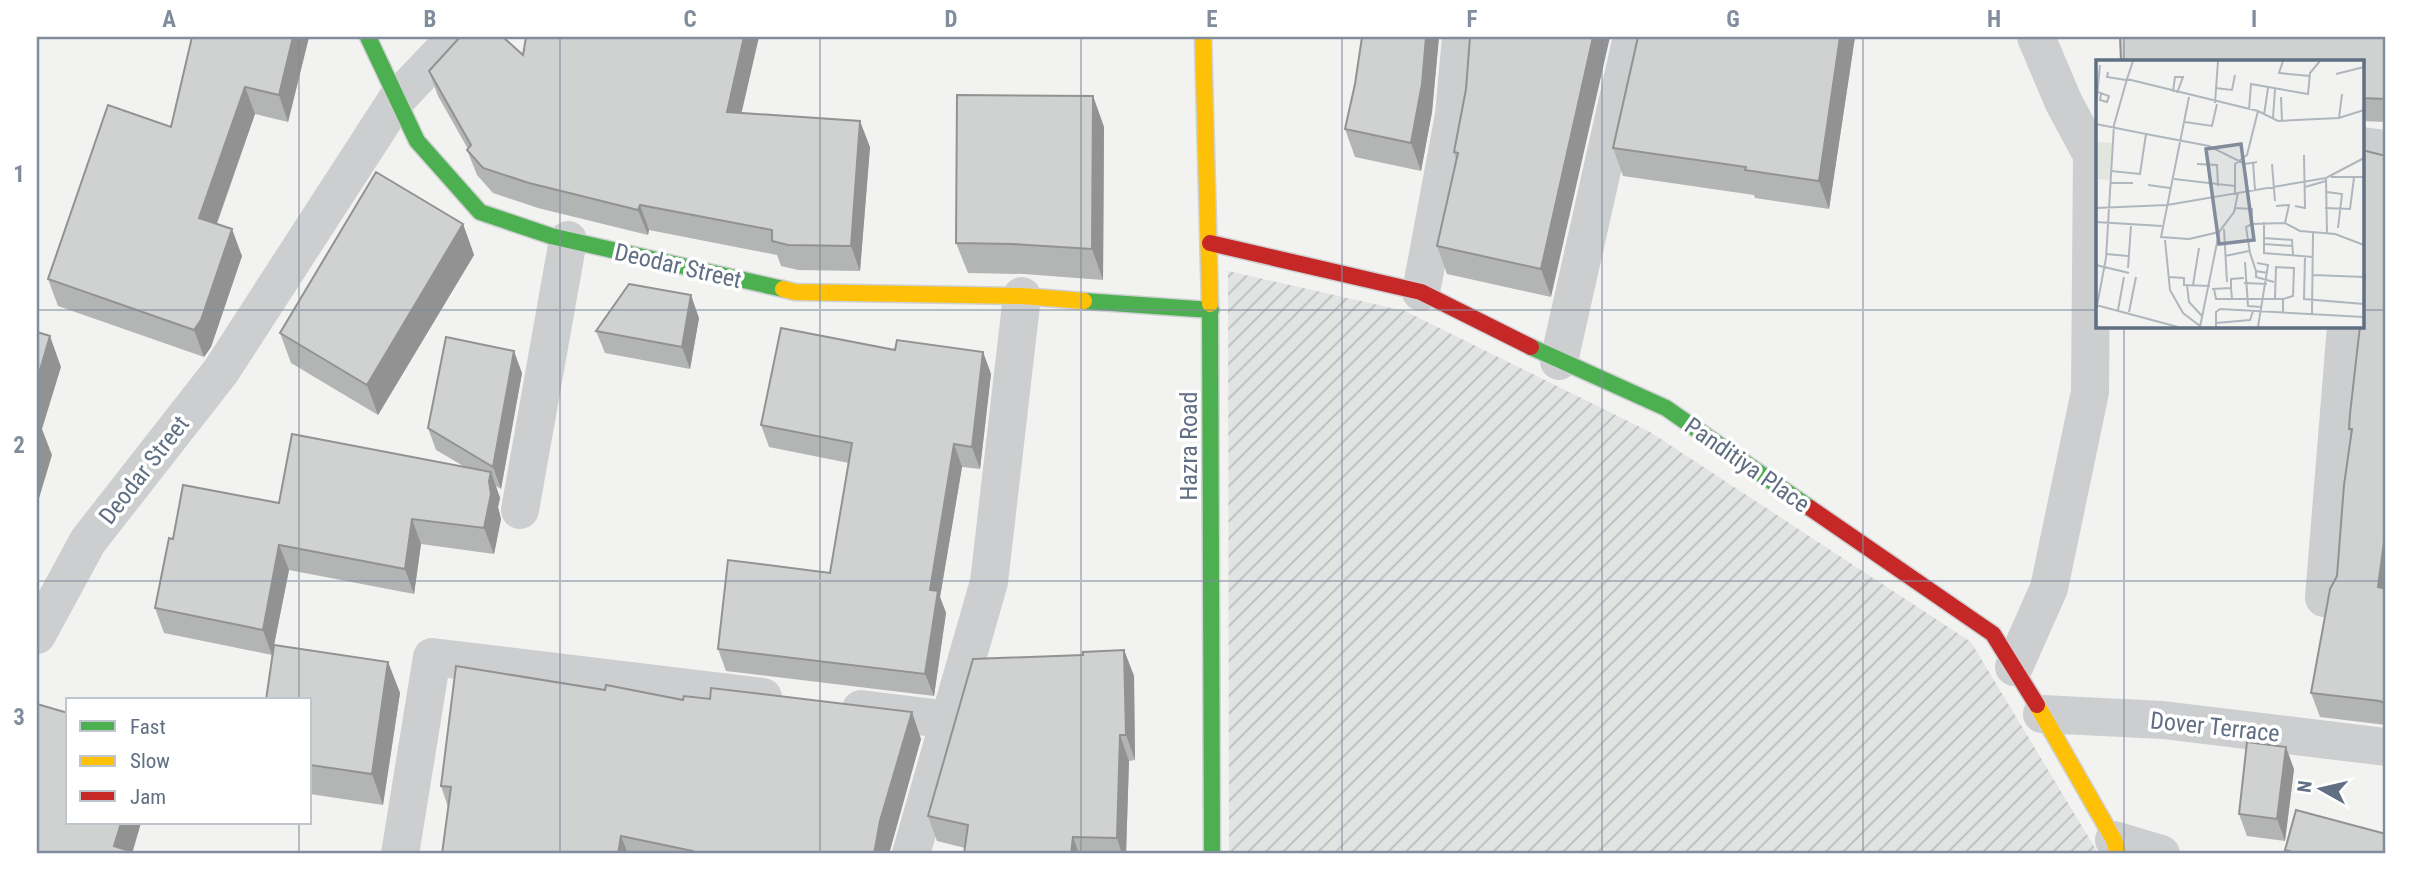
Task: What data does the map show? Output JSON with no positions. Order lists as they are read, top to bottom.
{
  "streets": {
    "street": [
      "Deodar Street",
      "Hazra Road",
      "Panditiya Place",
      "Dover Terrace"
    ]
  },
  "crossings": [
    ["Deodar Street", "Hazra Road"],
    ["Hazra Road", "Panditiya Place"],
    ["Panditiya Place", "Dover Terrace"]
  ],
  "legend": ["Fast", "Slow", "Jam"],
  "north": "left",
  "grid": {
    "columns": [
      "A",
      "B",
      "C",
      "D",
      "E",
      "F",
      "G",
      "H",
      "I"
    ],
    "rows": ["1", "2", "3"]
  }
}
